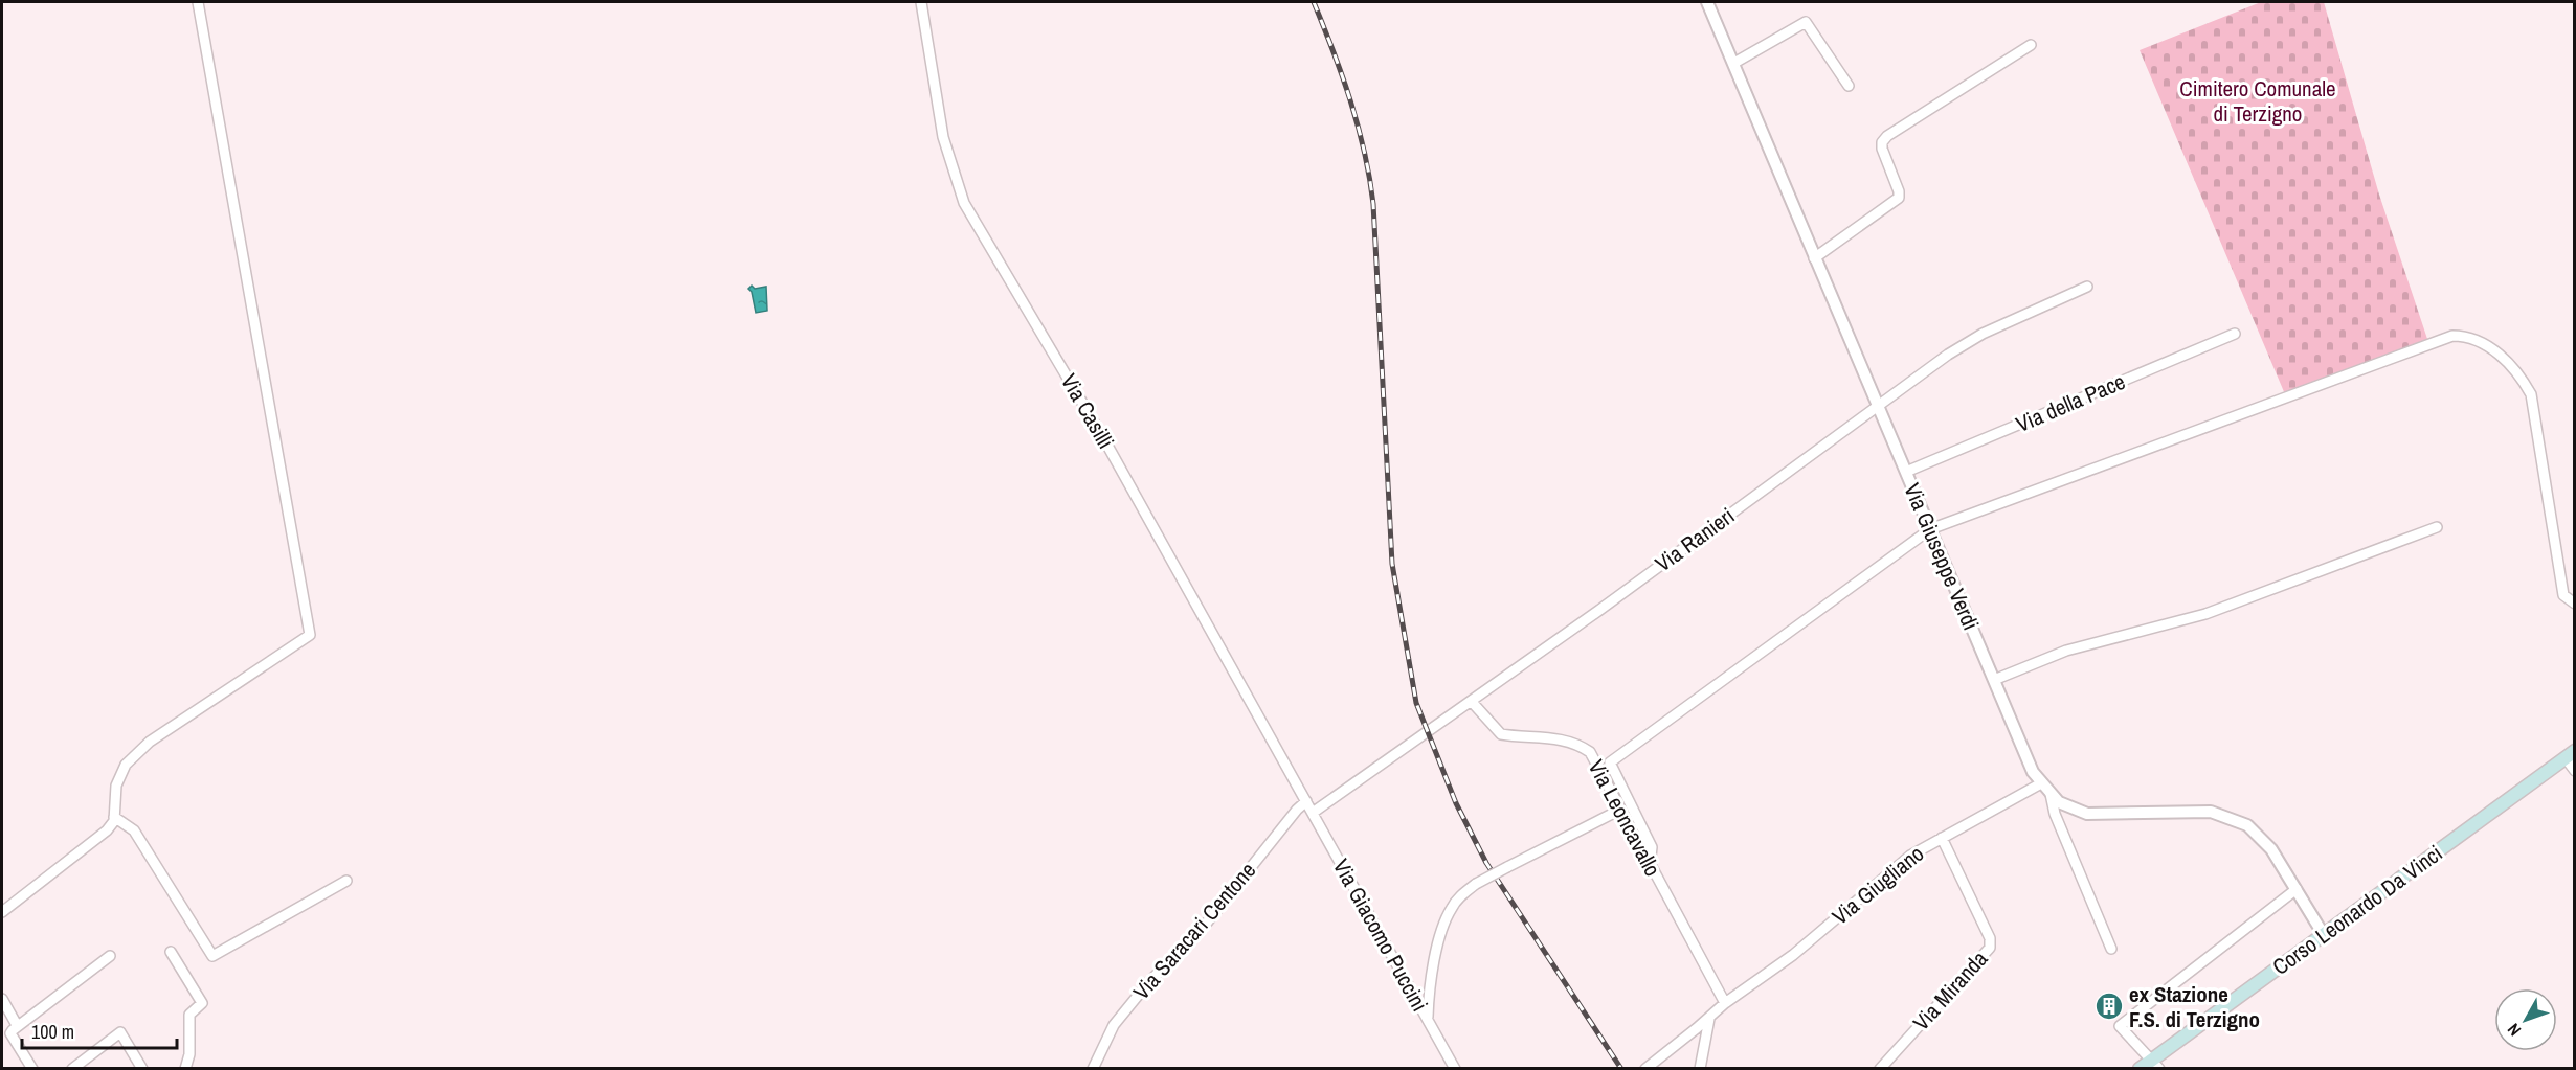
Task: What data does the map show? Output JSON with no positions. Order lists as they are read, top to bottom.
{
  "streets": {
    "main road": ["Corso Leonardo Da Vinci"],
    "street": [
      "Via della Pace",
      "Via Casilli",
      "Via Ranieri",
      "Via Giuseppe Verdi",
      "Via Leoncavallo",
      "Via Giugliano",
      "Via Saracari Centone",
      "Via Giacomo Puccini",
      "Via Miranda"
    ]
  },
  "crossings": [
    ["Via della Pace", "Via Giuseppe Verdi"],
    ["Via Casilli", "Via Saracari Centone"],
    ["Via Casilli", "Via Giacomo Puccini"],
    ["Via Ranieri", "Via Giuseppe Verdi"],
    ["Via Ranieri", "Via Leoncavallo"],
    ["Via Ranieri", "Via Giacomo Puccini"],
    ["Via Giuseppe Verdi", "Via Giugliano"],
    ["Via Giuseppe Verdi", "Corso Leonardo Da Vinci"],
    ["Via Leoncavallo", "Via Giugliano"],
    ["Via Giugliano", "Via Miranda"],
    ["Via Saracari Centone", "Via Giacomo Puccini"]
  ],
  "parks": ["Cimitero Comunale di Terzigno"],
  "places": {
    "building": ["ex Stazione F.S. di Terzigno"]
  },
  "scale_bar": "100 m",
  "north": "bottom left"
}
